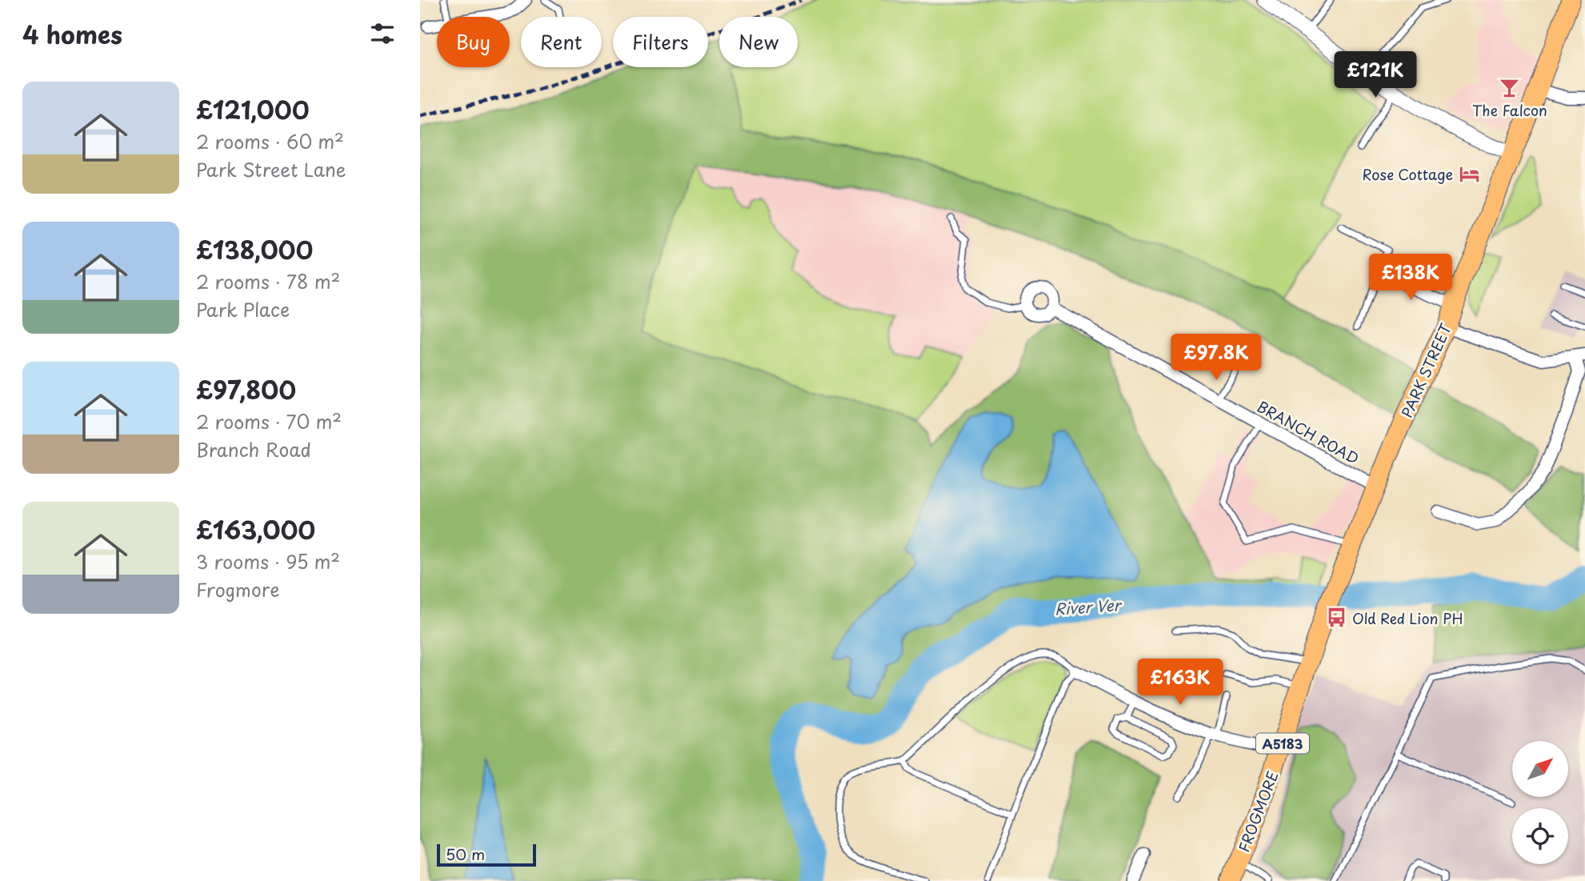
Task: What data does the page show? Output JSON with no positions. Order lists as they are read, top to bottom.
{
  "streets": {
    "main road": ["PARK STREET", "A5183", "FROGMORE"],
    "street": ["BRANCH ROAD"]
  },
  "crossings": [
    ["PARK STREET", "BRANCH ROAD"],
    ["PARK STREET", "FROGMORE"]
  ],
  "water": ["River Ver"],
  "places": {
    "bar": ["The Falcon"],
    "hotel": ["Rose Cottage"],
    "bus stop": ["Old Red Lion PH"]
  },
  "scale_bar": "50 m",
  "north": "top right",
  "page": {
    "heading": "4 homes",
    "chip": [
      "Buy",
      "Rent",
      "Filters",
      "New"
    ],
    "price": [
      "£121K",
      "£138K",
      "£97.8K",
      "£163K"
    ],
    "list": [
      {
        "name": "£121,000",
        "note": "2 rooms · 60 m² · Park Street Lane"
      },
      {
        "name": "£138,000",
        "note": "2 rooms · 78 m² · Park Place"
      },
      {
        "name": "£97,800",
        "note": "2 rooms · 70 m² · Branch Road"
      },
      {
        "name": "£163,000",
        "note": "3 rooms · 95 m² · Frogmore"
      }
    ],
    "scale": "50 m"
  }
}
